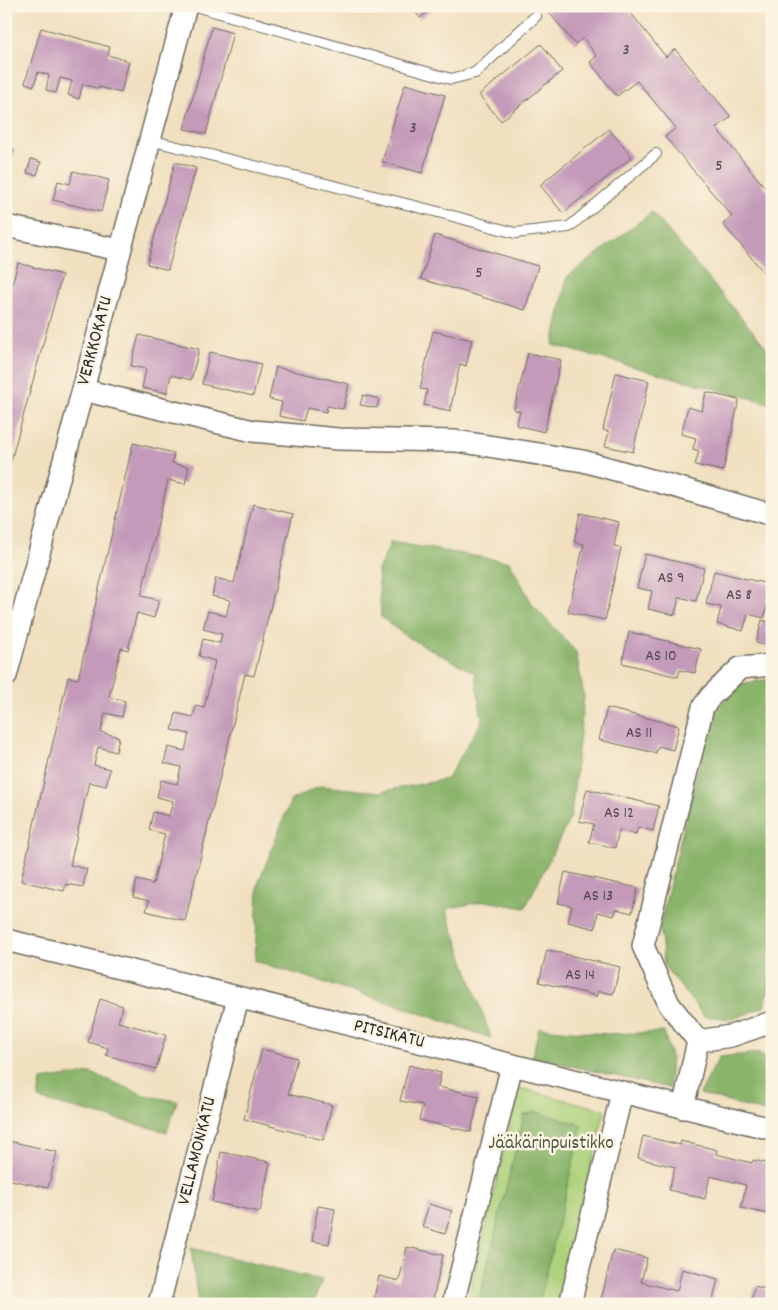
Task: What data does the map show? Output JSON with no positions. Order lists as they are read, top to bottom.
{
  "streets": {
    "street": ["VERKKOKATU", "PITSIKATU", "VELLAMONKATU"]
  },
  "crossings": [
    ["PITSIKATU", "VELLAMONKATU"]
  ],
  "parks": ["Jääkärinpuistikko"],
  "house_numbers": [
    "3",
    "3",
    "5",
    "5",
    "AS 9",
    "AS 8",
    "AS 10",
    "AS 11",
    "AS 12",
    "AS 13",
    "AS 14"
  ]
}
